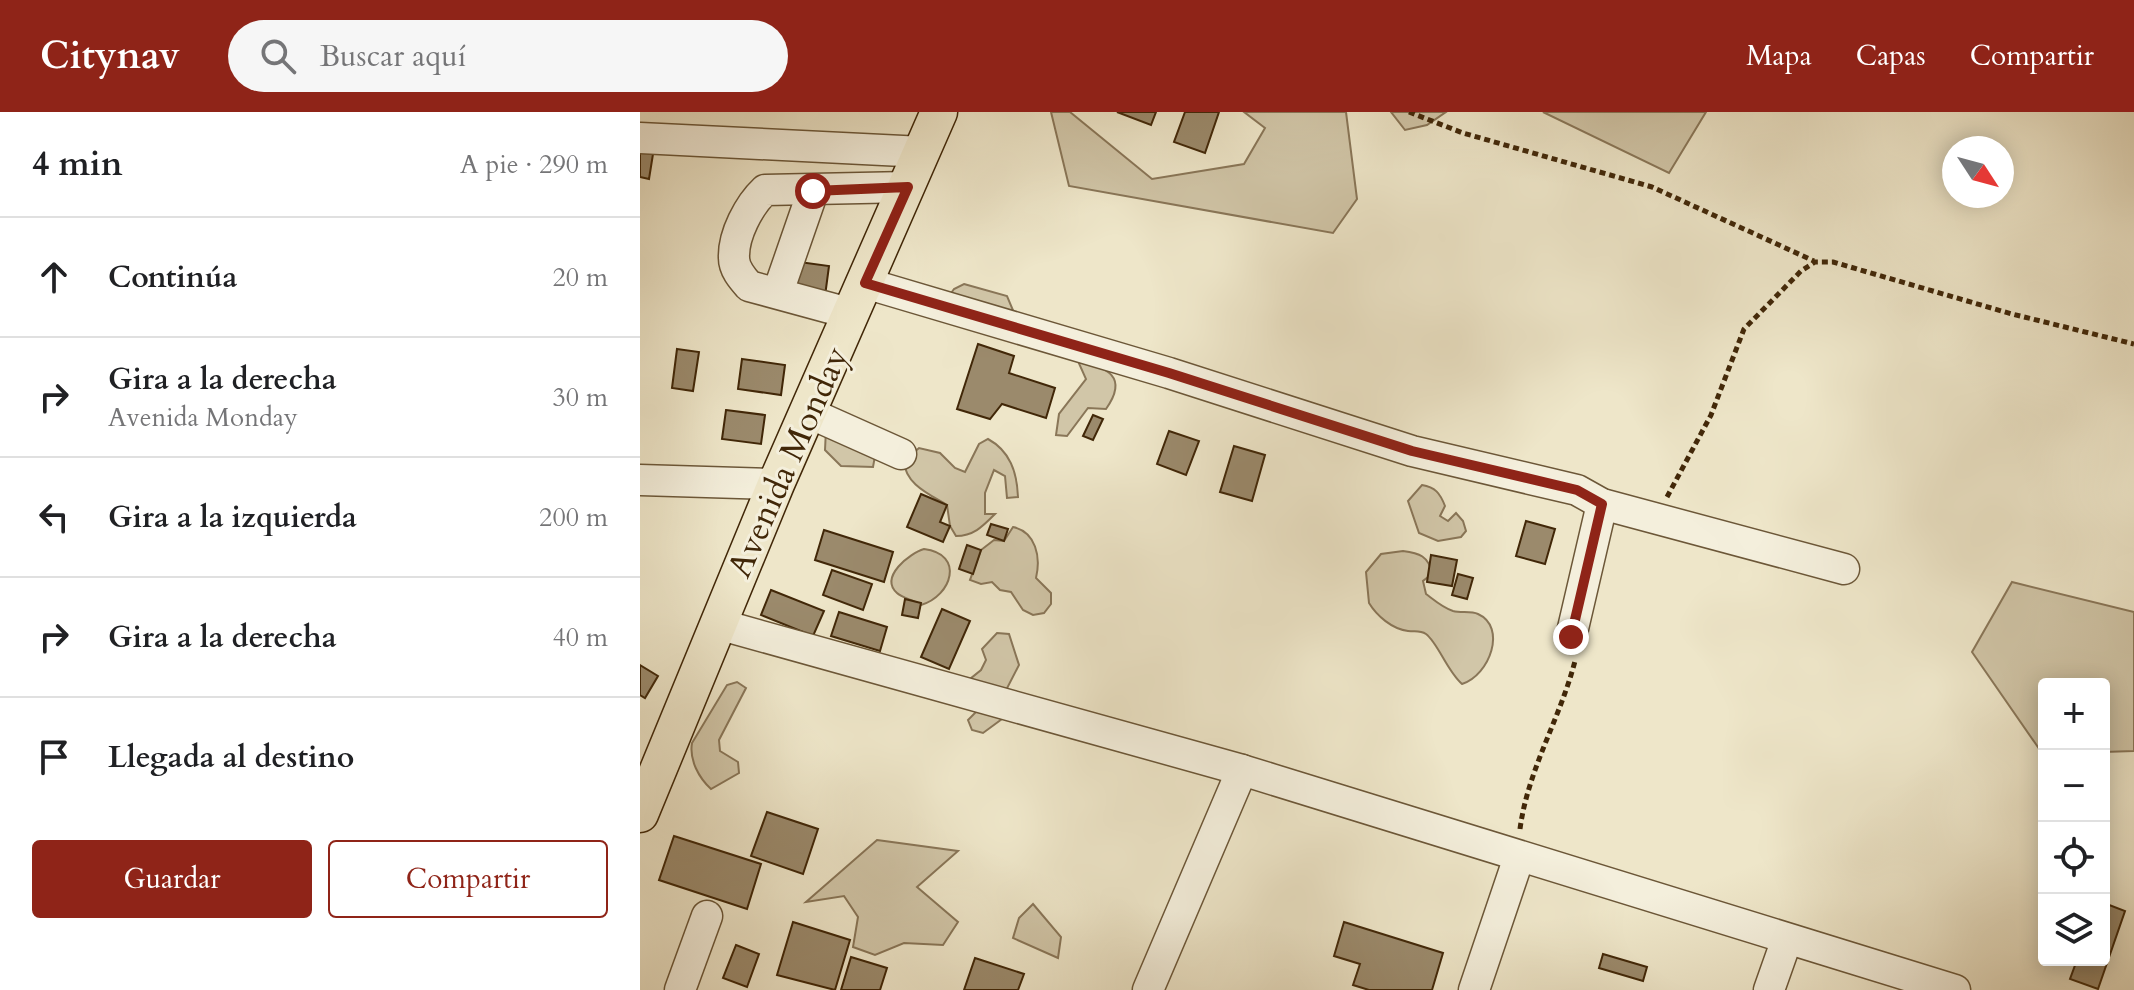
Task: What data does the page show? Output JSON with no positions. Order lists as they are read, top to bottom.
{
  "streets": {
    "main road": ["Avenida Monday"]
  },
  "north": "bottom right",
  "page": {
    "header": "Citynav",
    "search": "Buscar aquí",
    "nav": ["Mapa", "Capas", "Compartir"],
    "heading": ["4 min", "A pie · 290 m"],
    "list": [
      ["Continúa", "20 m"],
      ["Gira a la derecha", "Avenida Monday", "30 m"],
      ["Gira a la izquierda", "200 m"],
      ["Gira a la derecha", "40 m"],
      "Llegada al destino"
    ],
    "map_buttons": ["+", "−"],
    "buttons": ["Guardar", "Compartir"]
  }
}
